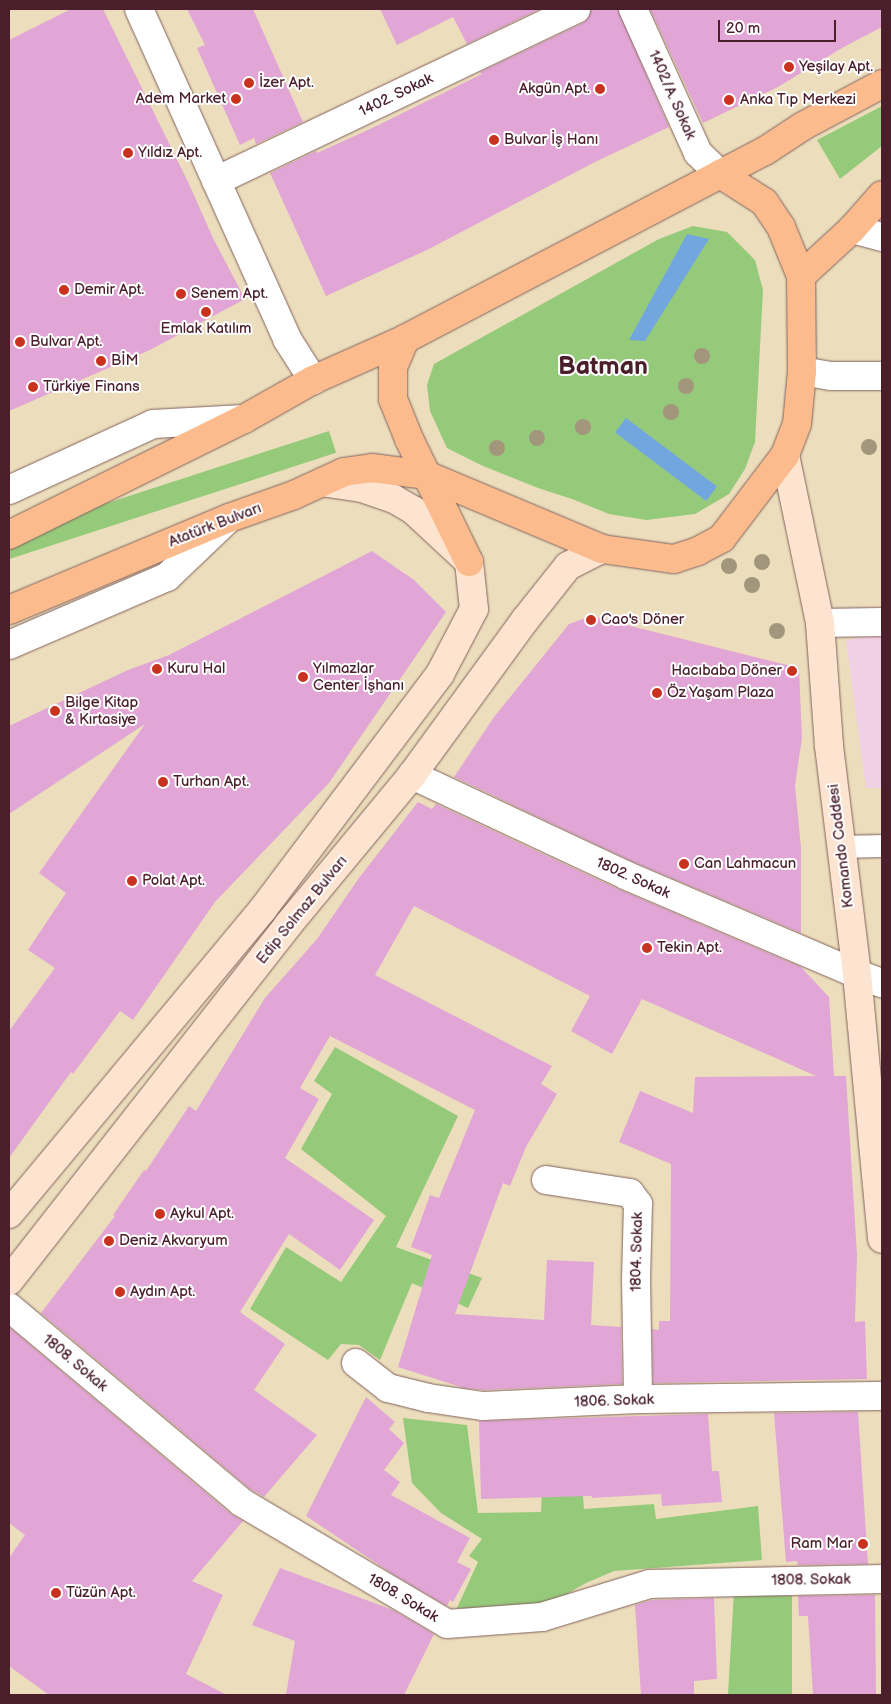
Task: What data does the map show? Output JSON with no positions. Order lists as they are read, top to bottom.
{
  "streets": {
    "main road": ["Atatürk Bulvarı", "Komando Caddesi", "Edip Solmaz Bulvarı"],
    "street": [
      "1402. Sokak",
      "1402/A. Sokak",
      "1802. Sokak",
      "1804. Sokak",
      "1808. Sokak",
      "1806. Sokak"
    ]
  },
  "crossings": [
    ["Atatürk Bulvarı", "Komando Caddesi"],
    ["Atatürk Bulvarı", "Edip Solmaz Bulvarı"],
    ["Komando Caddesi", "1802. Sokak"],
    ["1802. Sokak", "Edip Solmaz Bulvarı"],
    ["1804. Sokak", "1806. Sokak"]
  ],
  "districts": ["Batman"],
  "places": [
    "Yeşilay Apt.",
    "İzer Apt.",
    "Akgün Apt.",
    "Adem Market",
    "Anka Tıp Merkezi",
    "Bulvar İş Hanı",
    "Yıldız Apt.",
    "Demir Apt.",
    "Senem Apt.",
    "Emlak Katılım",
    "Bulvar Apt.",
    "BİM",
    "Türkiye Finans",
    "Cao's Döner",
    "Kuru Hal",
    "Hacıbaba Döner",
    "Yılmazlar Center İşhanı",
    "Öz Yaşam Plaza",
    "Bilge Kitap & Kırtasiye",
    "Turhan Apt.",
    "Can Lahmacun",
    "Polat Apt.",
    "Tekin Apt.",
    "Aykul Apt.",
    "Deniz Akvaryum",
    "Aydın Apt.",
    "Ram Mar",
    "Tüzün Apt."
  ],
  "scale_bar": "20 m"
}
